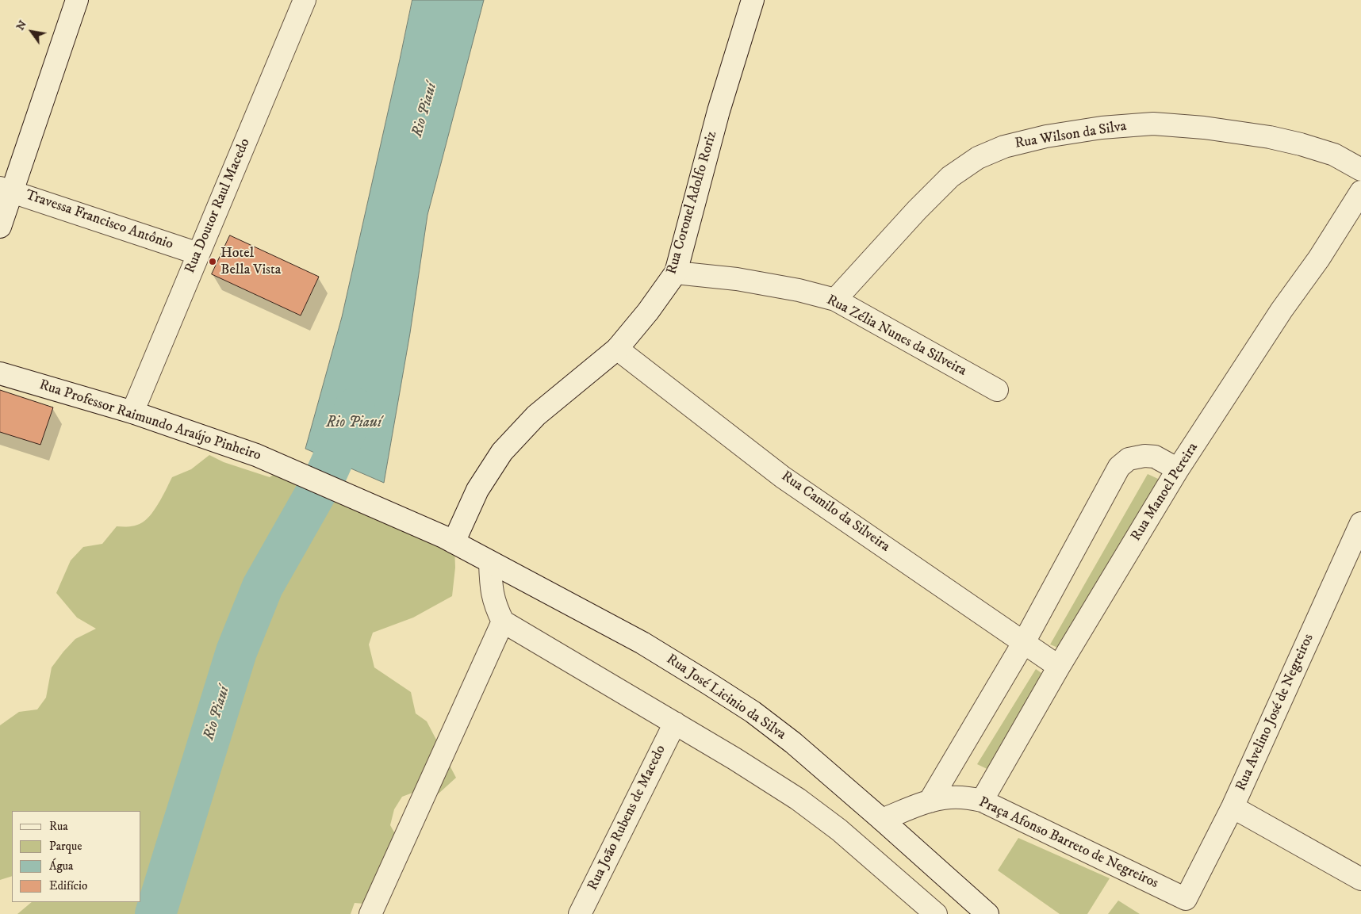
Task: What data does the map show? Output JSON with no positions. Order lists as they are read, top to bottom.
{
  "streets": {
    "street": [
      "Rua Wilson da Silva",
      "Rua Coronel Adolfo Roriz",
      "Rua Doutor Raul Macedo",
      "Travessa Francisco Antônio",
      "Rua Zélia Nunes da Silveira",
      "Rua Professor Raimundo Araújo Pinheiro",
      "Rua Manoel Pereira",
      "Rua Camilo da Silveira",
      "Rua José Licinio da Silva",
      "Rua Avelino José de Negreiros",
      "Rua João Rubens de Macedo",
      "Praça Afonso Barreto de Negreiros"
    ]
  },
  "crossings": [
    ["Rua Wilson da Silva", "Rua Zélia Nunes da Silveira"],
    ["Rua Coronel Adolfo Roriz", "Rua Zélia Nunes da Silveira"],
    ["Rua Coronel Adolfo Roriz", "Rua Camilo da Silveira"],
    ["Rua Coronel Adolfo Roriz", "Rua José Licinio da Silva"],
    ["Rua Doutor Raul Macedo", "Travessa Francisco Antônio"],
    ["Rua Doutor Raul Macedo", "Rua Professor Raimundo Araújo Pinheiro"],
    ["Rua Professor Raimundo Araújo Pinheiro", "Rua José Licinio da Silva"],
    ["Rua Manoel Pereira", "Rua Camilo da Silveira"],
    ["Rua Manoel Pereira", "Praça Afonso Barreto de Negreiros"],
    ["Rua José Licinio da Silva", "Praça Afonso Barreto de Negreiros"],
    ["Rua Avelino José de Negreiros", "Praça Afonso Barreto de Negreiros"]
  ],
  "water": ["Rio Piauí"],
  "places": ["Hotel Bella Vista"],
  "legend": [
    "Rua",
    "Parque",
    "Água",
    "Edifício"
  ],
  "north": "top left"
}
